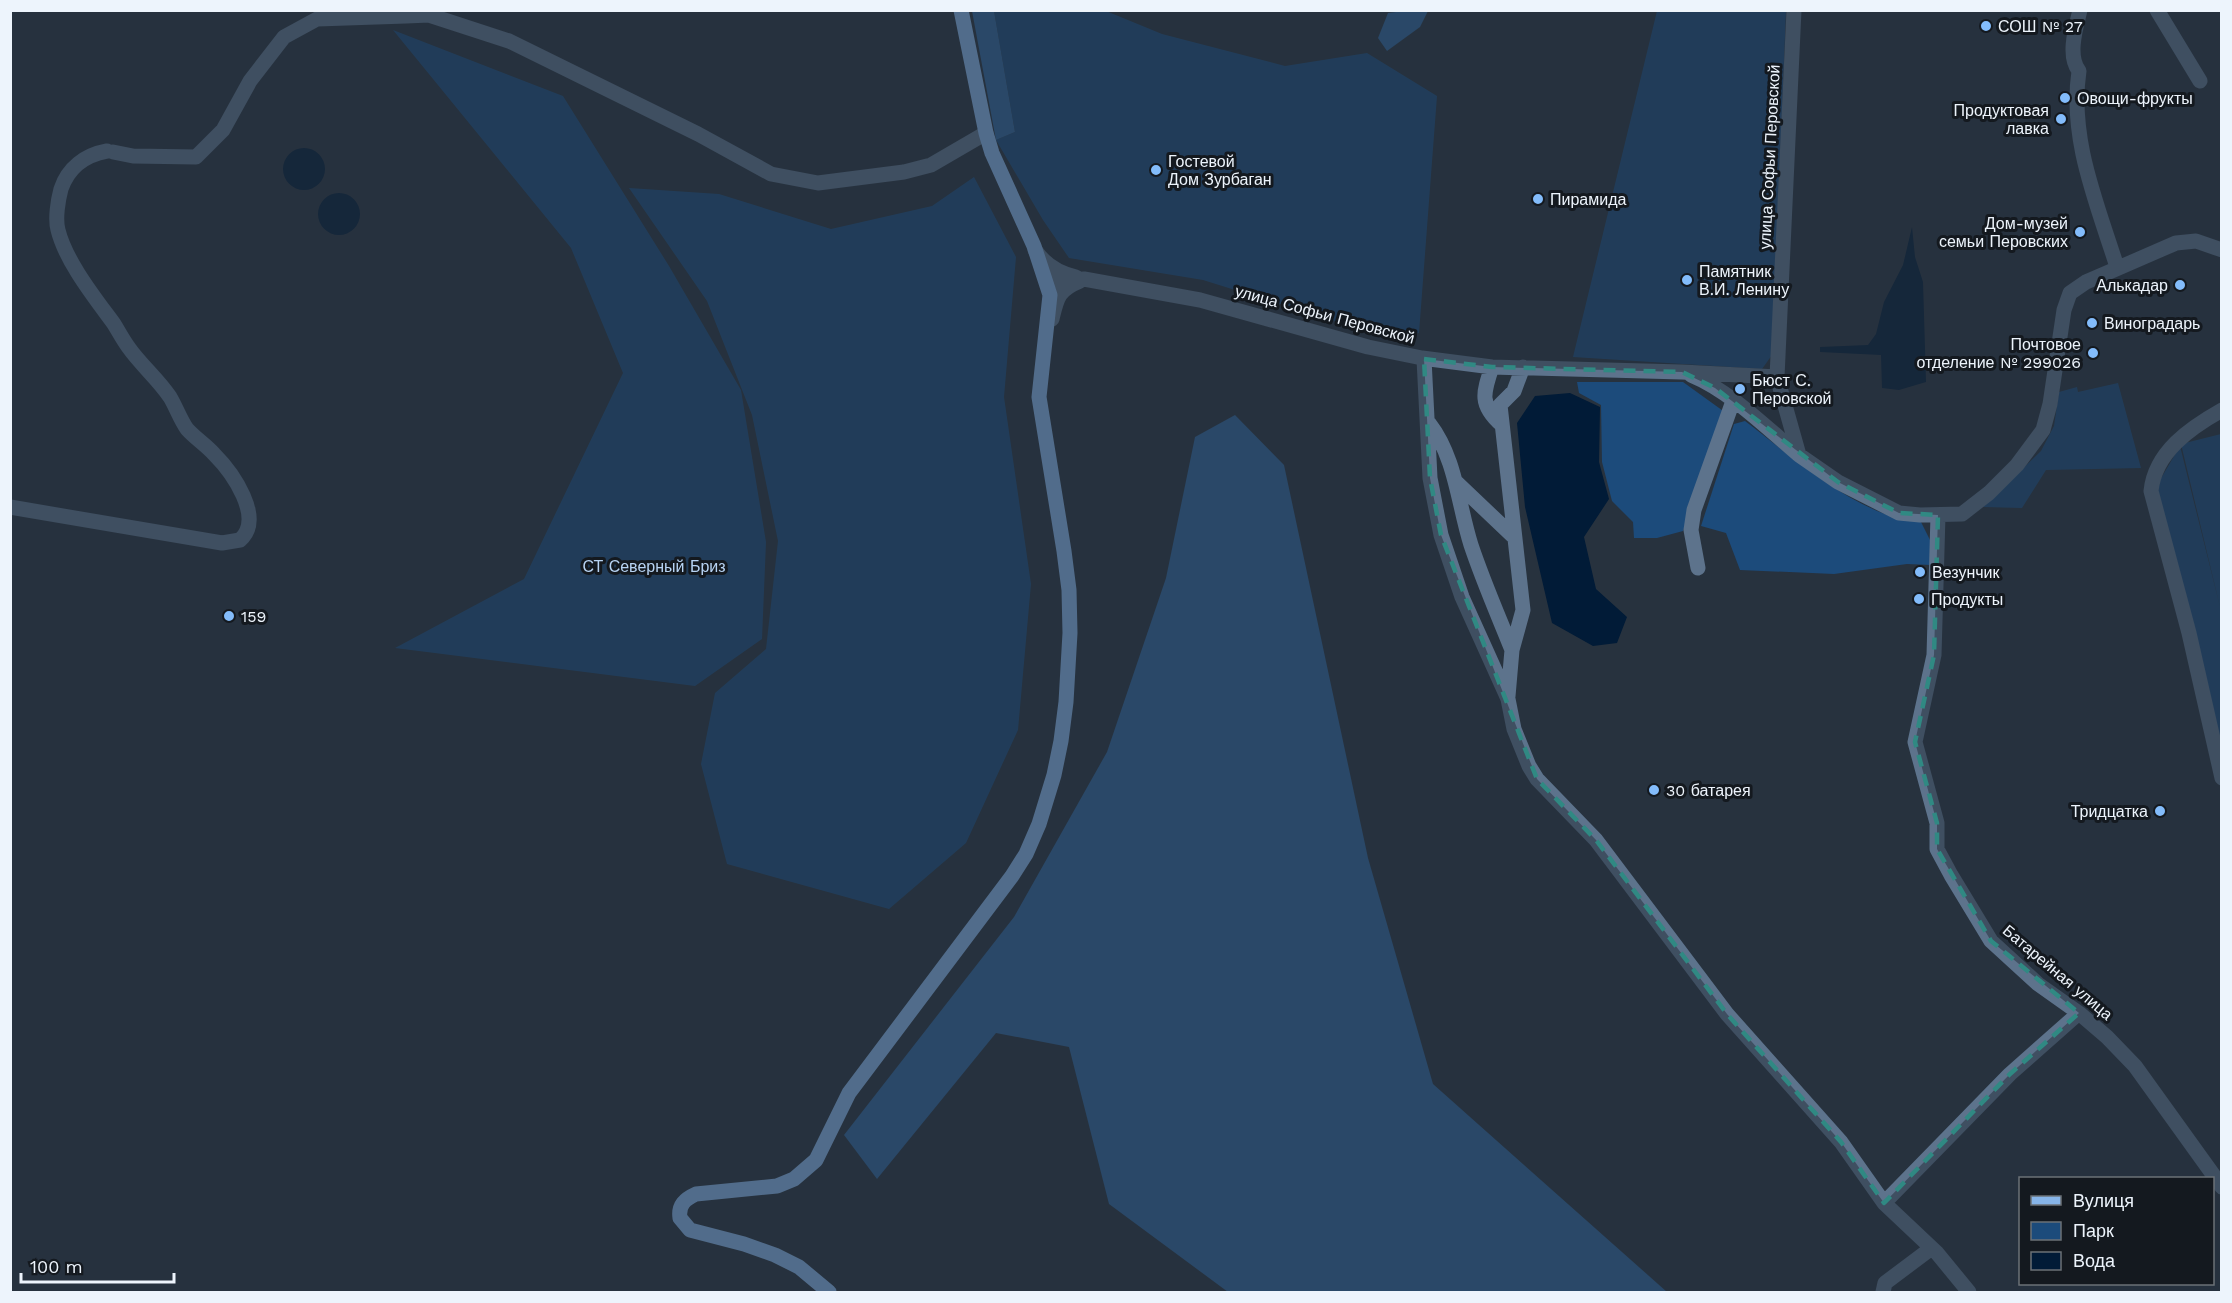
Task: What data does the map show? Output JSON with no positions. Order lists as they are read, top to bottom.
{
  "streets": {
    "street": ["улица Софьи Перовской", "Батарейная улица"]
  },
  "parks": ["СТ Северный Бриз"],
  "places": [
    "СОШ № 27",
    "Овощи-фрукты",
    "Продуктовая лавка",
    "Гостевой Дом Зурбаган",
    "Пирамида",
    "Дом-музей семьи Перовских",
    "Памятник В.И. Ленину",
    "Алькадар",
    "Виноградарь",
    "Почтовое отделение № 299026",
    "Бюст С. Перовской",
    "Везунчик",
    "Продукты",
    "159",
    "30 батарея",
    "Тридцатка"
  ],
  "legend": ["Вулиця", "Парк", "Вода"],
  "scale_bar": "100 m"
}
